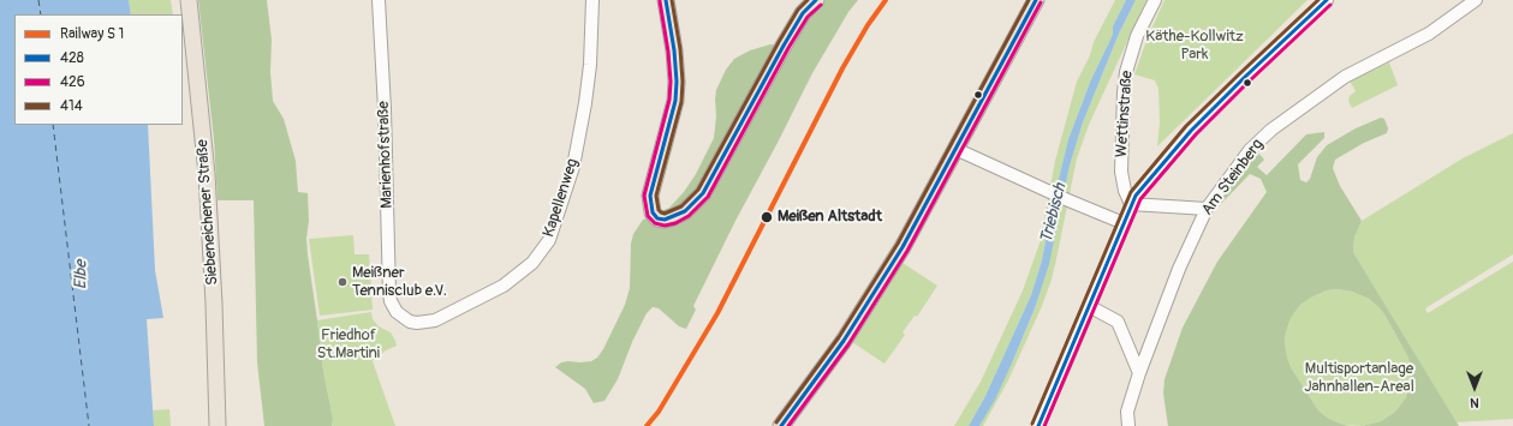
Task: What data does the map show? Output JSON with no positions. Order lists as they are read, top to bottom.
{
  "streets": {
    "main road": ["Siebeneichener Straße"],
    "street": [
      "Wettinstraße",
      "Marienhofstraße",
      "Am Steinberg",
      "Kapellenweg"
    ]
  },
  "crossings": [
    ["Marienhofstraße", "Kapellenweg"]
  ],
  "water": ["Triebisch", "Elbe"],
  "parks": ["Käthe-Kollwitz Park", "Friedhof St.Martini", "Multisportanlage Jahnhallen-Areal"],
  "places": ["Meißen Altstadt", "Meißner Tennisclub e.V."],
  "lines": ["transit line 428", "transit line 414", "transit line 426"],
  "legend": [
    "Railway S 1",
    "428",
    "426",
    "414"
  ],
  "north": "bottom"
}
